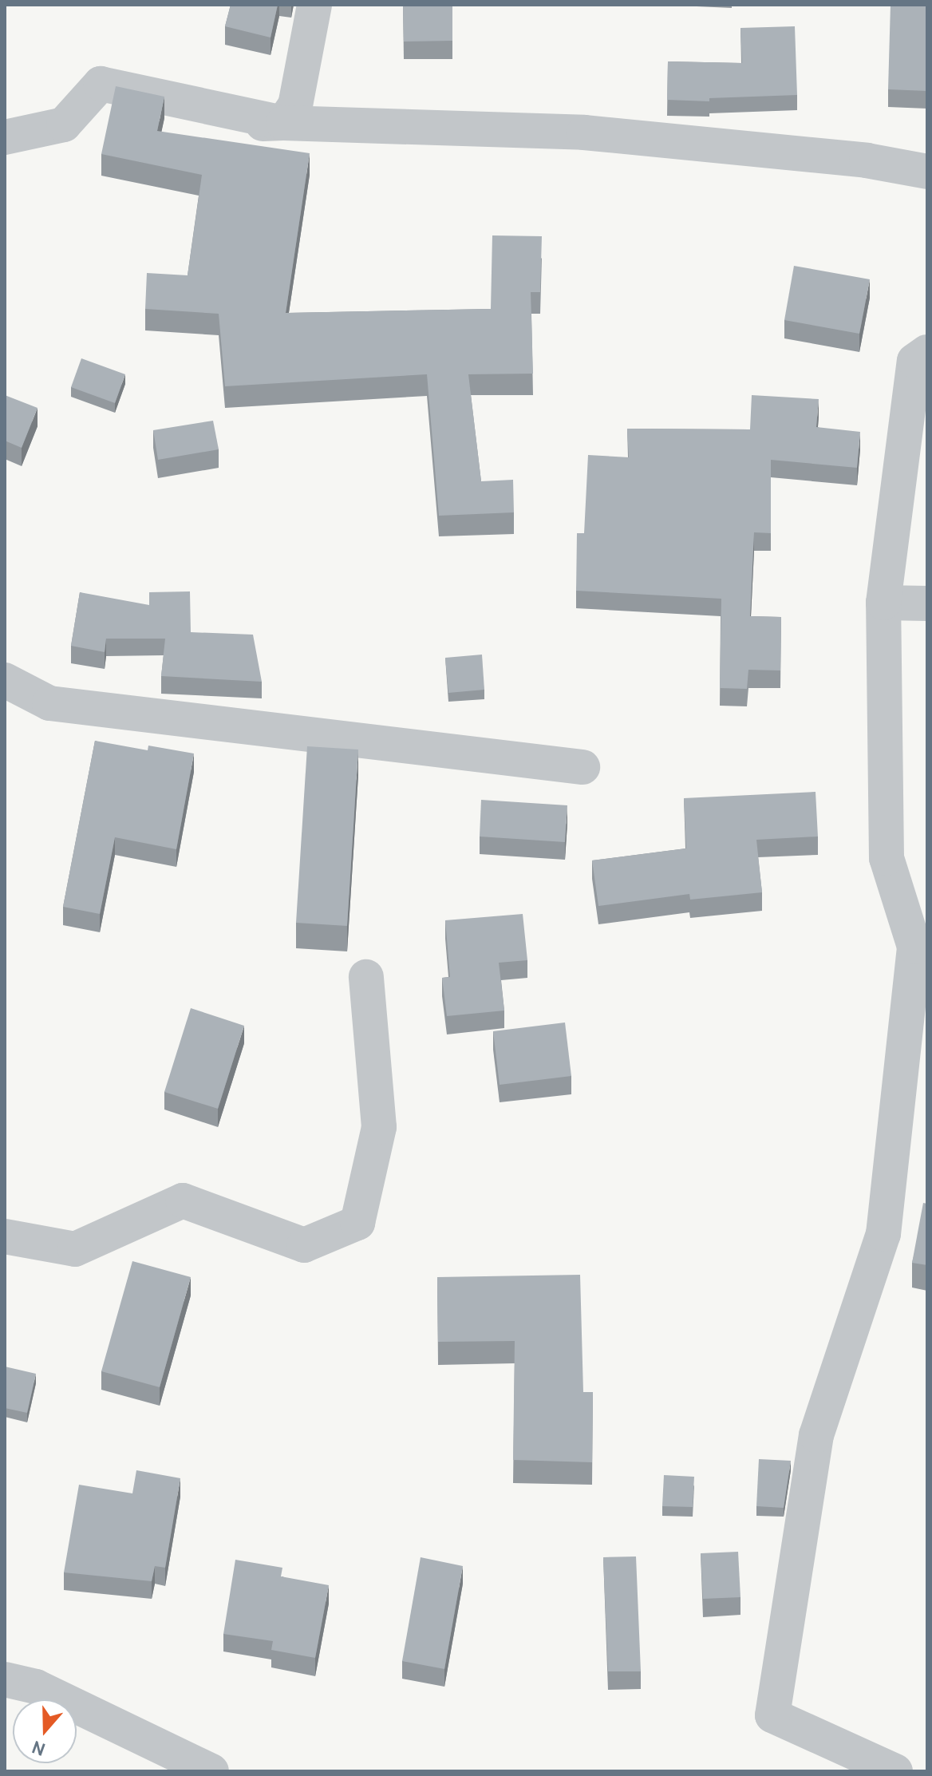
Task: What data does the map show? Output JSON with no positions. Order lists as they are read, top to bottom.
{
  "north": "bottom"
}
